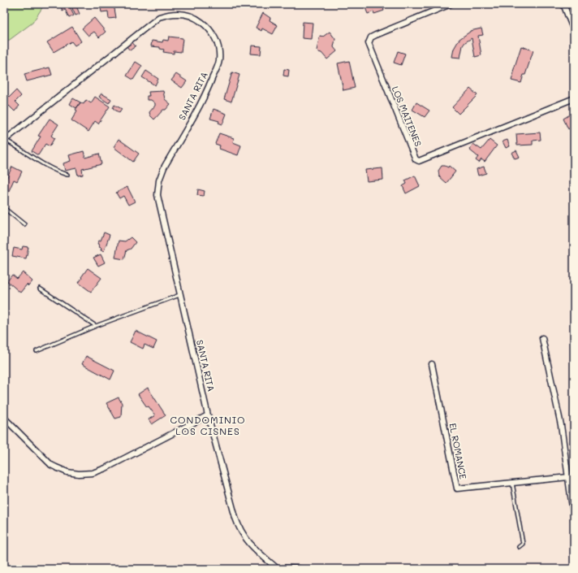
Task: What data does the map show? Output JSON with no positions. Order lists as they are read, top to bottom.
{
  "streets": {
    "street": ["SANTA RITA", "LOS MAITENES", "EL ROMANCE"]
  },
  "districts": ["CONDOMINIO LOS CISNES"]
}
